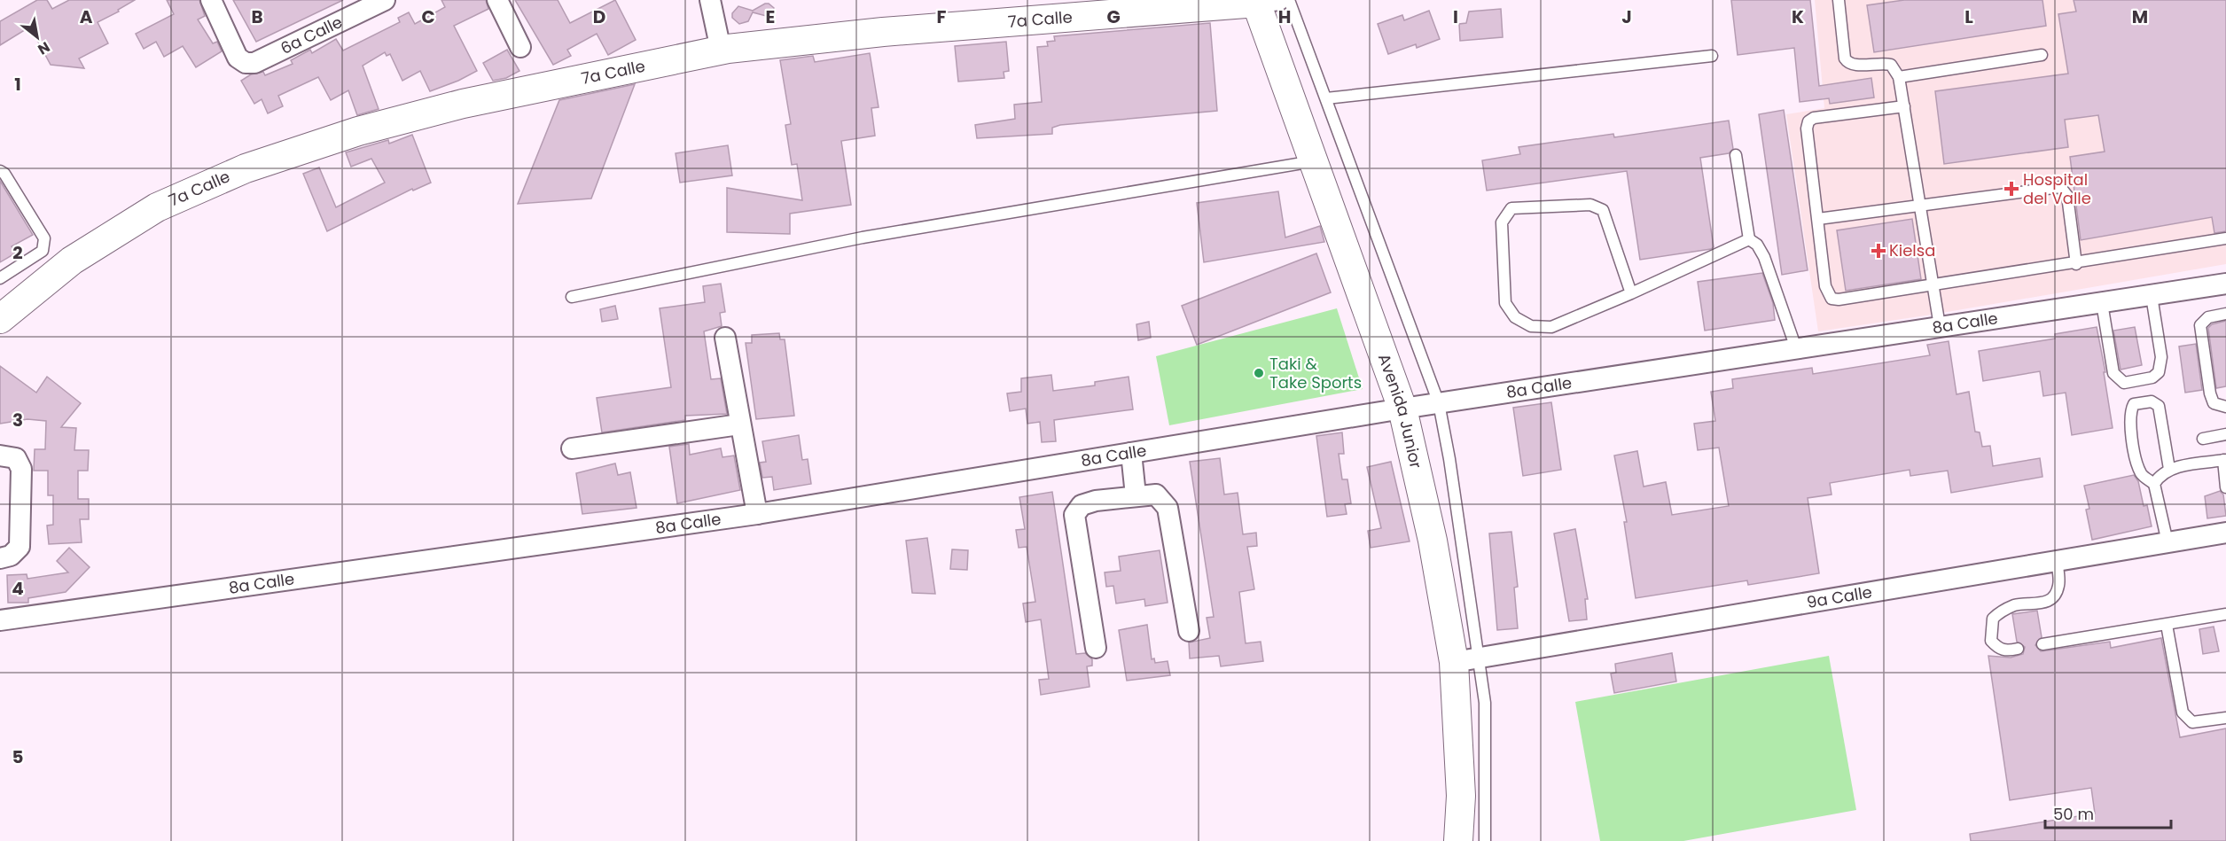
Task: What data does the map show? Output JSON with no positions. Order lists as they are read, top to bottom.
{
  "streets": {
    "street": [
      "7a Calle",
      "6a Calle",
      "8a Calle",
      "Avenida Junior",
      "9a Calle"
    ]
  },
  "crossings": [
    ["7a Calle", "Avenida Junior"],
    ["8a Calle", "Avenida Junior"],
    ["Avenida Junior", "9a Calle"]
  ],
  "places": {
    "health": ["Hospital del Valle", "Kielsa"],
    "other": ["Taki & Take Sports"]
  },
  "scale_bar": "50 m",
  "north": "bottom right",
  "grid": {
    "columns": [
      "A",
      "B",
      "C",
      "D",
      "E",
      "F",
      "G",
      "H",
      "I",
      "J",
      "K",
      "L",
      "M"
    ],
    "rows": [
      "1",
      "2",
      "3",
      "4",
      "5"
    ]
  }
}
